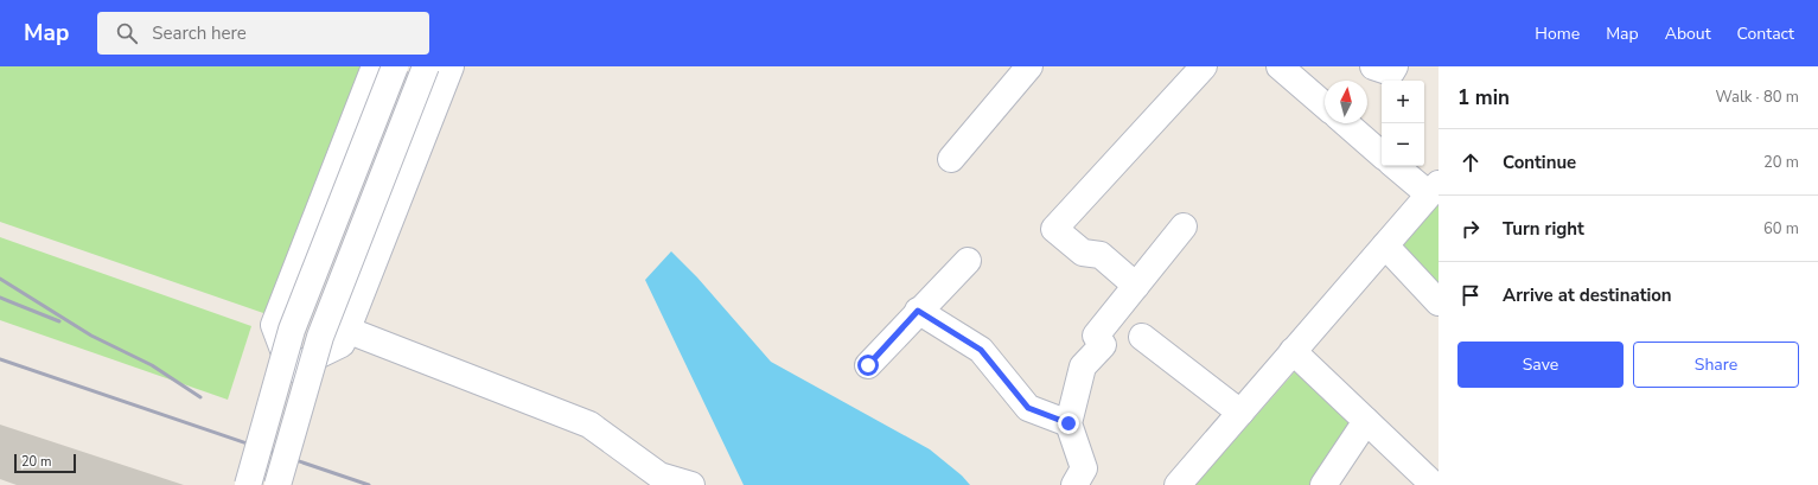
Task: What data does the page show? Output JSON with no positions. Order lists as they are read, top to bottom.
{
  "scale_bar": "20 m",
  "north": "top",
  "page": {
    "header": "Map",
    "search": "Search here",
    "nav": [
      "Home",
      "Map",
      "About",
      "Contact"
    ],
    "heading": ["1 min", "Walk · 80 m"],
    "map_buttons": ["+", "−"],
    "list": [
      ["Continue", "20 m"],
      ["Turn right", "60 m"],
      "Arrive at destination"
    ],
    "buttons": ["Save", "Share"],
    "scale": "20 m"
  }
}
